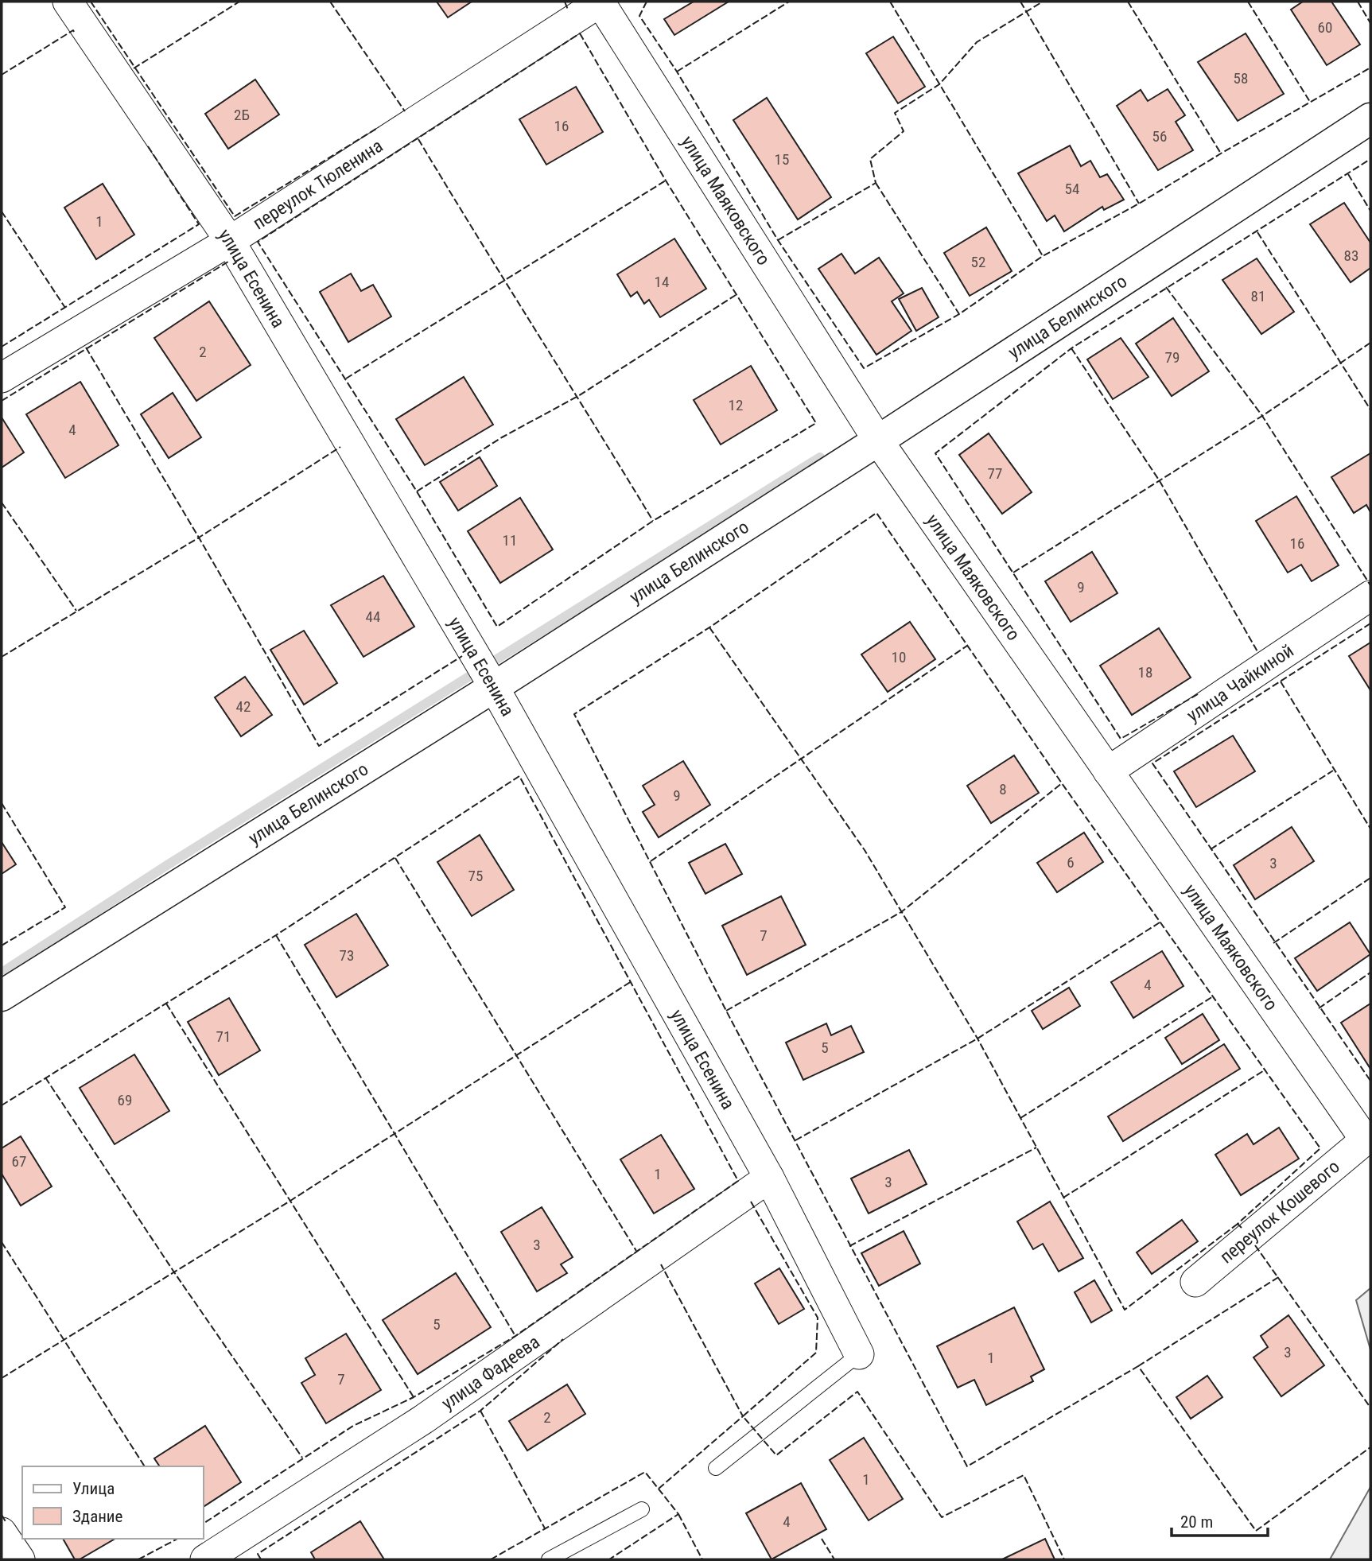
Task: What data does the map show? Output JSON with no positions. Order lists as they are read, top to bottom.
{
  "streets": {
    "street": [
      "переулок Тюленина",
      "улица Маяковского",
      "улица Есенина",
      "улица Белинского",
      "улица Чайкиной",
      "переулок Кошевого",
      "улица Фадеева"
    ]
  },
  "crossings": [
    ["переулок Тюленина", "улица Маяковского"],
    ["переулок Тюленина", "улица Есенина"],
    ["улица Маяковского", "улица Белинского"],
    ["улица Маяковского", "улица Чайкиной"],
    ["улица Маяковского", "переулок Кошевого"],
    ["улица Есенина", "улица Белинского"],
    ["улица Есенина", "улица Фадеева"]
  ],
  "house_numbers": [
    "60",
    "58",
    "2Б",
    "16",
    "56",
    "15",
    "54",
    "1",
    "83",
    "52",
    "14",
    "81",
    "2",
    "79",
    "12",
    "4",
    "77",
    "11",
    "16",
    "9",
    "44",
    "10",
    "18",
    "42",
    "8",
    "9",
    "6",
    "3",
    "75",
    "7",
    "73",
    "4",
    "71",
    "5",
    "69",
    "67",
    "1",
    "3",
    "3",
    "5",
    "3",
    "1",
    "7",
    "2",
    "1",
    "4"
  ],
  "legend": ["Улица", "Здание"],
  "scale_bar": "20 m"
}
